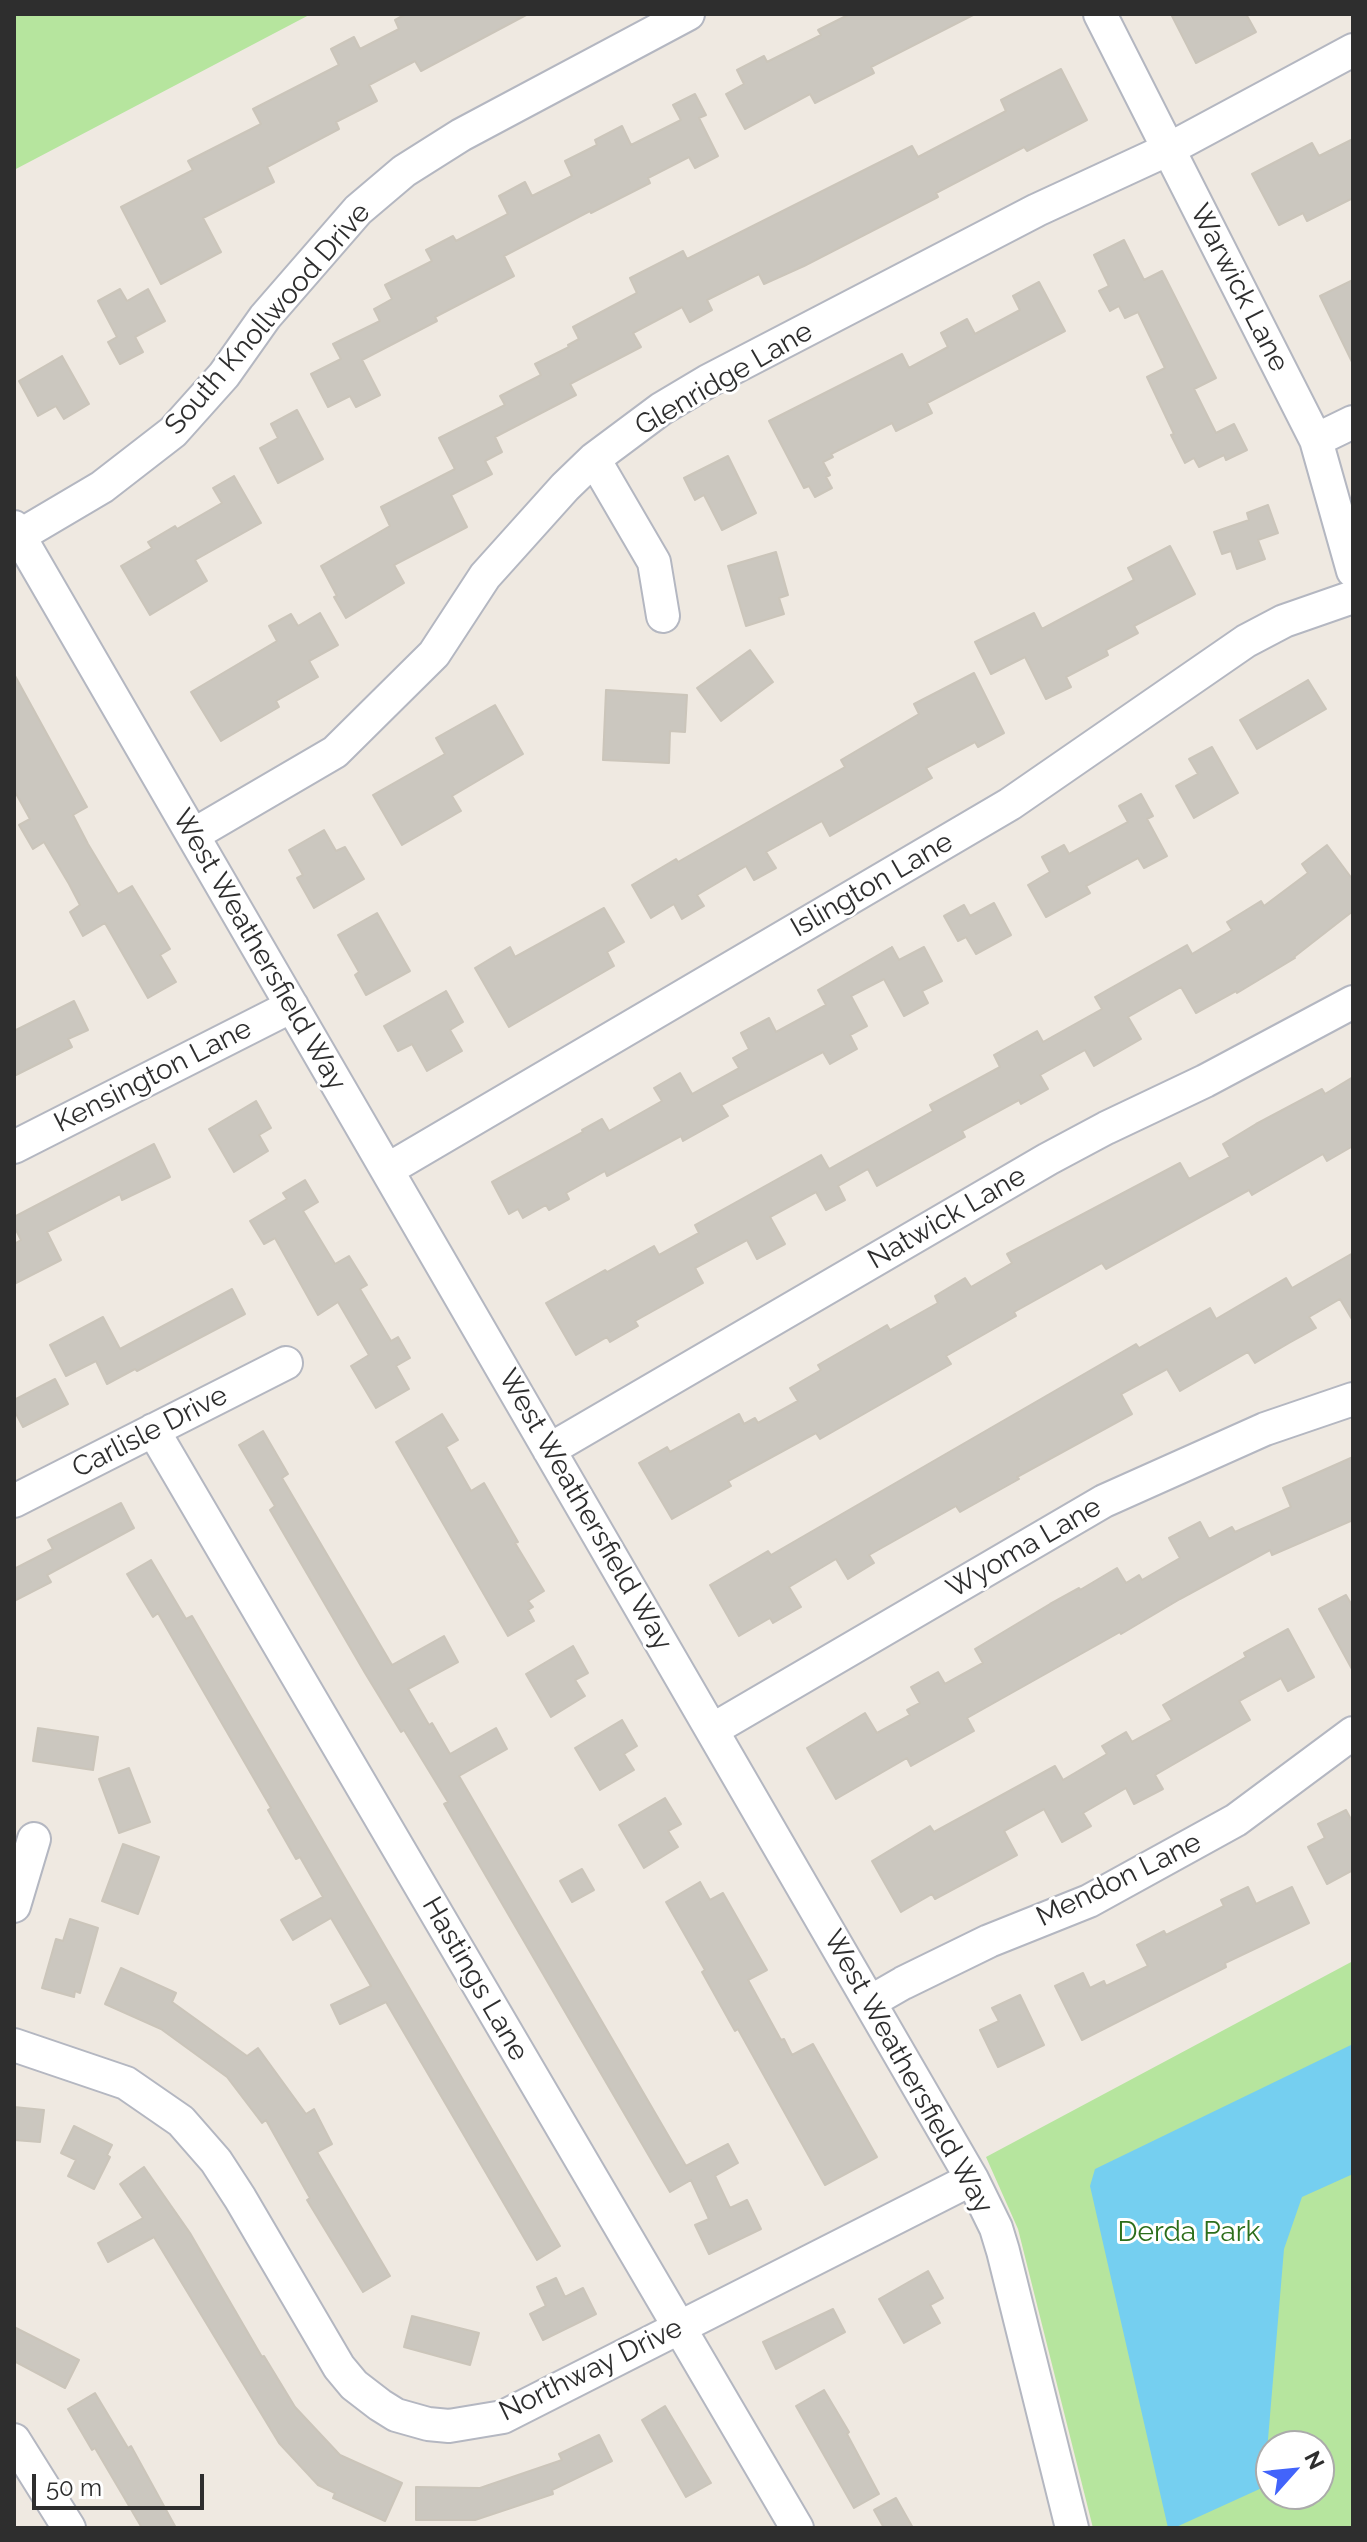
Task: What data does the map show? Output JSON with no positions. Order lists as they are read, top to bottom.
{
  "streets": {
    "street": [
      "Warwick Lane",
      "South Knollwood Drive",
      "Glenridge Lane",
      "Islington Lane",
      "West Weathersfield Way",
      "Kensington Lane",
      "Natwick Lane",
      "Carlisle Drive",
      "Wyoma Lane",
      "Mendon Lane",
      "Hastings Lane",
      "Northway Drive"
    ]
  },
  "crossings": [
    ["Warwick Lane", "Glenridge Lane"],
    ["South Knollwood Drive", "West Weathersfield Way"],
    ["Glenridge Lane", "West Weathersfield Way"],
    ["Islington Lane", "West Weathersfield Way"],
    ["West Weathersfield Way", "Kensington Lane"],
    ["West Weathersfield Way", "Natwick Lane"],
    ["West Weathersfield Way", "Wyoma Lane"],
    ["West Weathersfield Way", "Mendon Lane"],
    ["West Weathersfield Way", "Northway Drive"],
    ["Carlisle Drive", "Hastings Lane"],
    ["Hastings Lane", "Northway Drive"]
  ],
  "parks": ["Derda Park"],
  "scale_bar": "50 m",
  "north": "top right"
}
